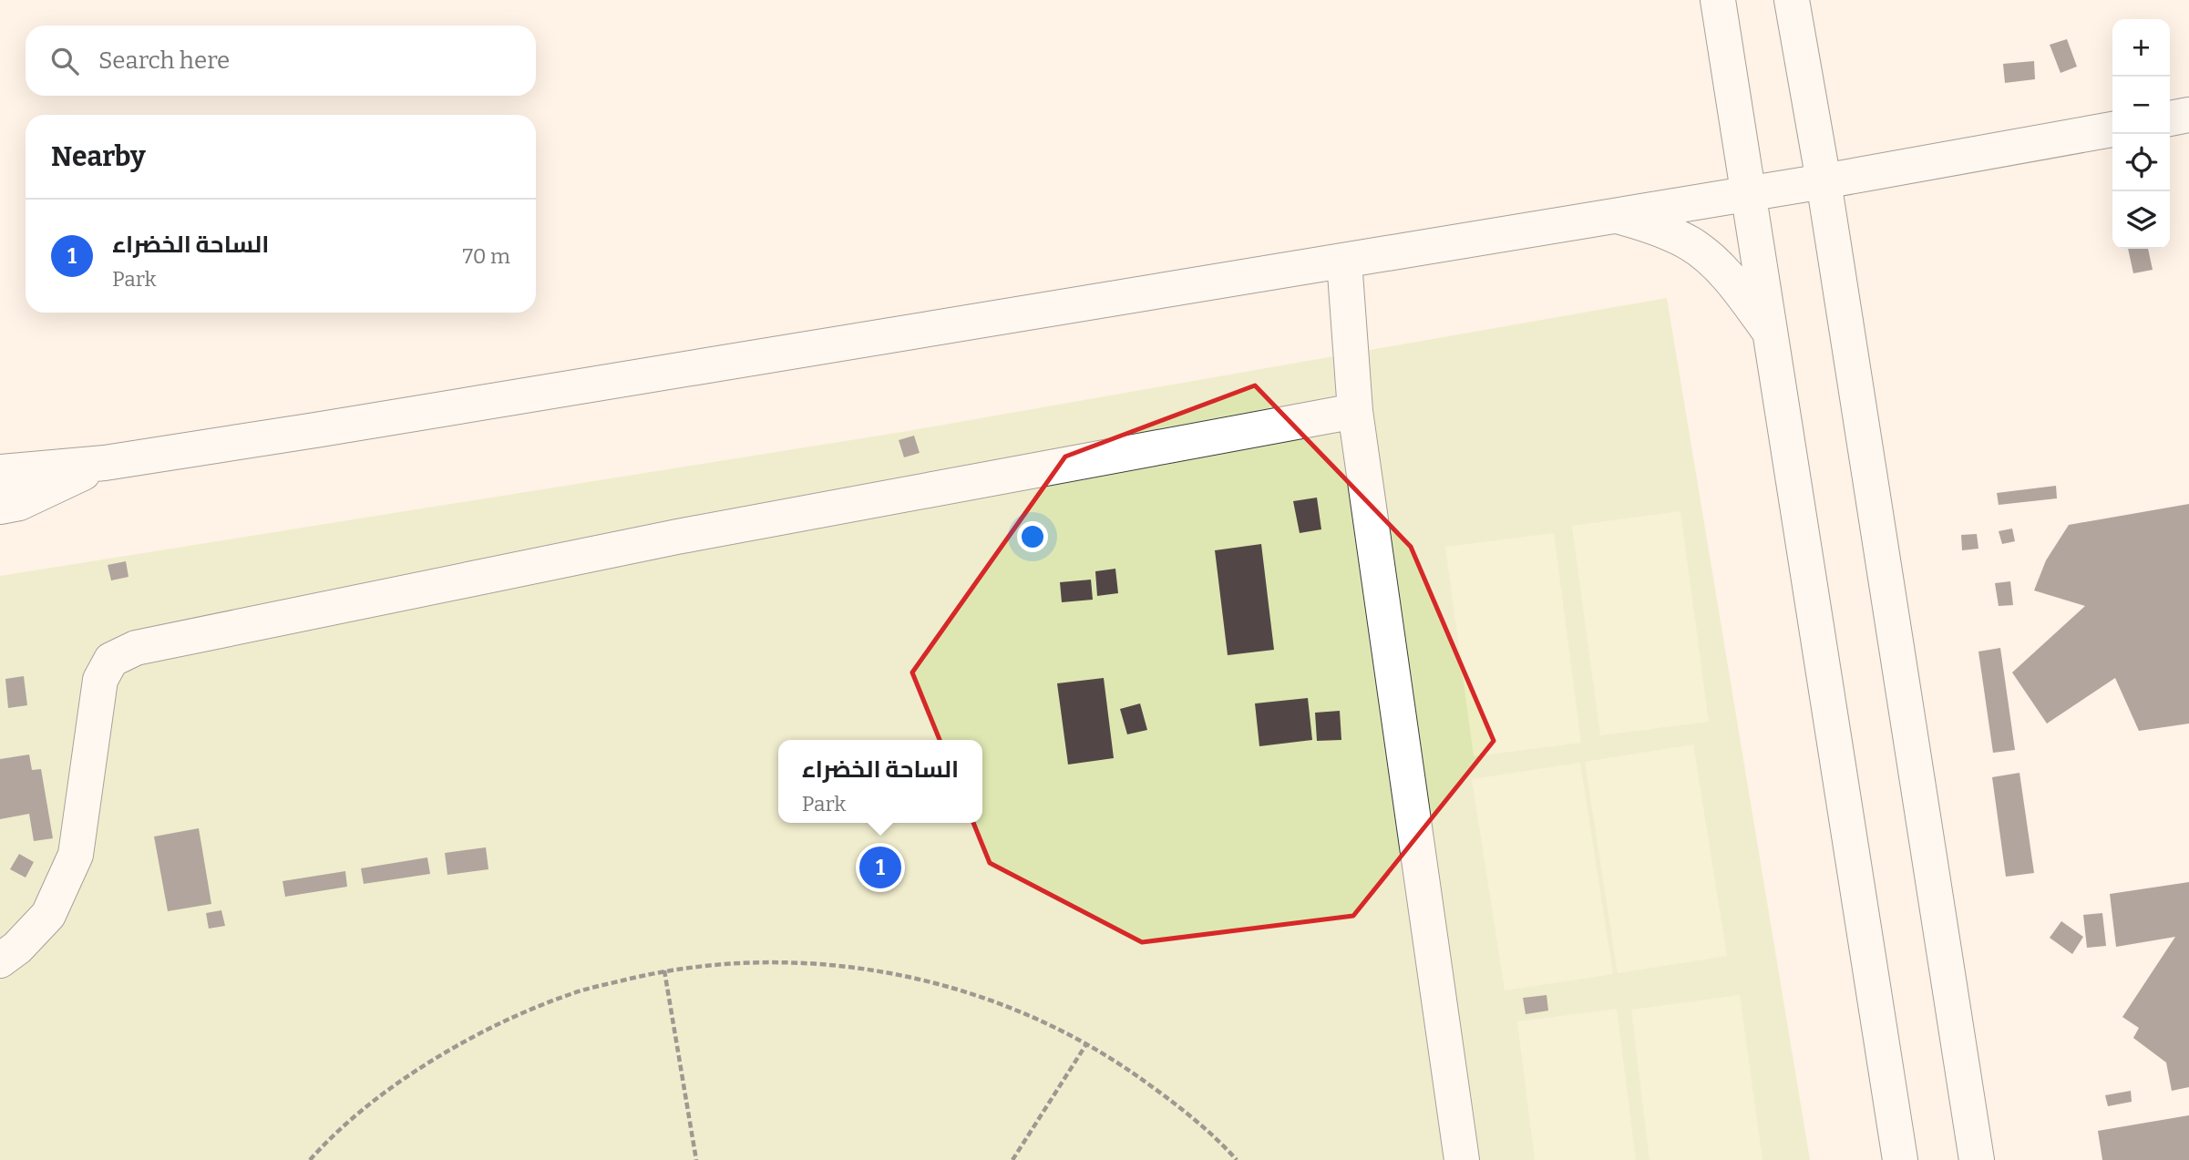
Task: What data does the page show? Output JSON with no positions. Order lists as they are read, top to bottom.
{
  "page": {
    "map_buttons": ["+", "−"],
    "search": "Search here",
    "heading": "Nearby",
    "list": [
      {
        "mark": "1",
        "name": "الساحة الخضراء",
        "note": "Park",
        "value": "70 m"
      }
    ],
    "popup": ["الساحة الخضراء", "Park"],
    "pins": "1"
  }
}
